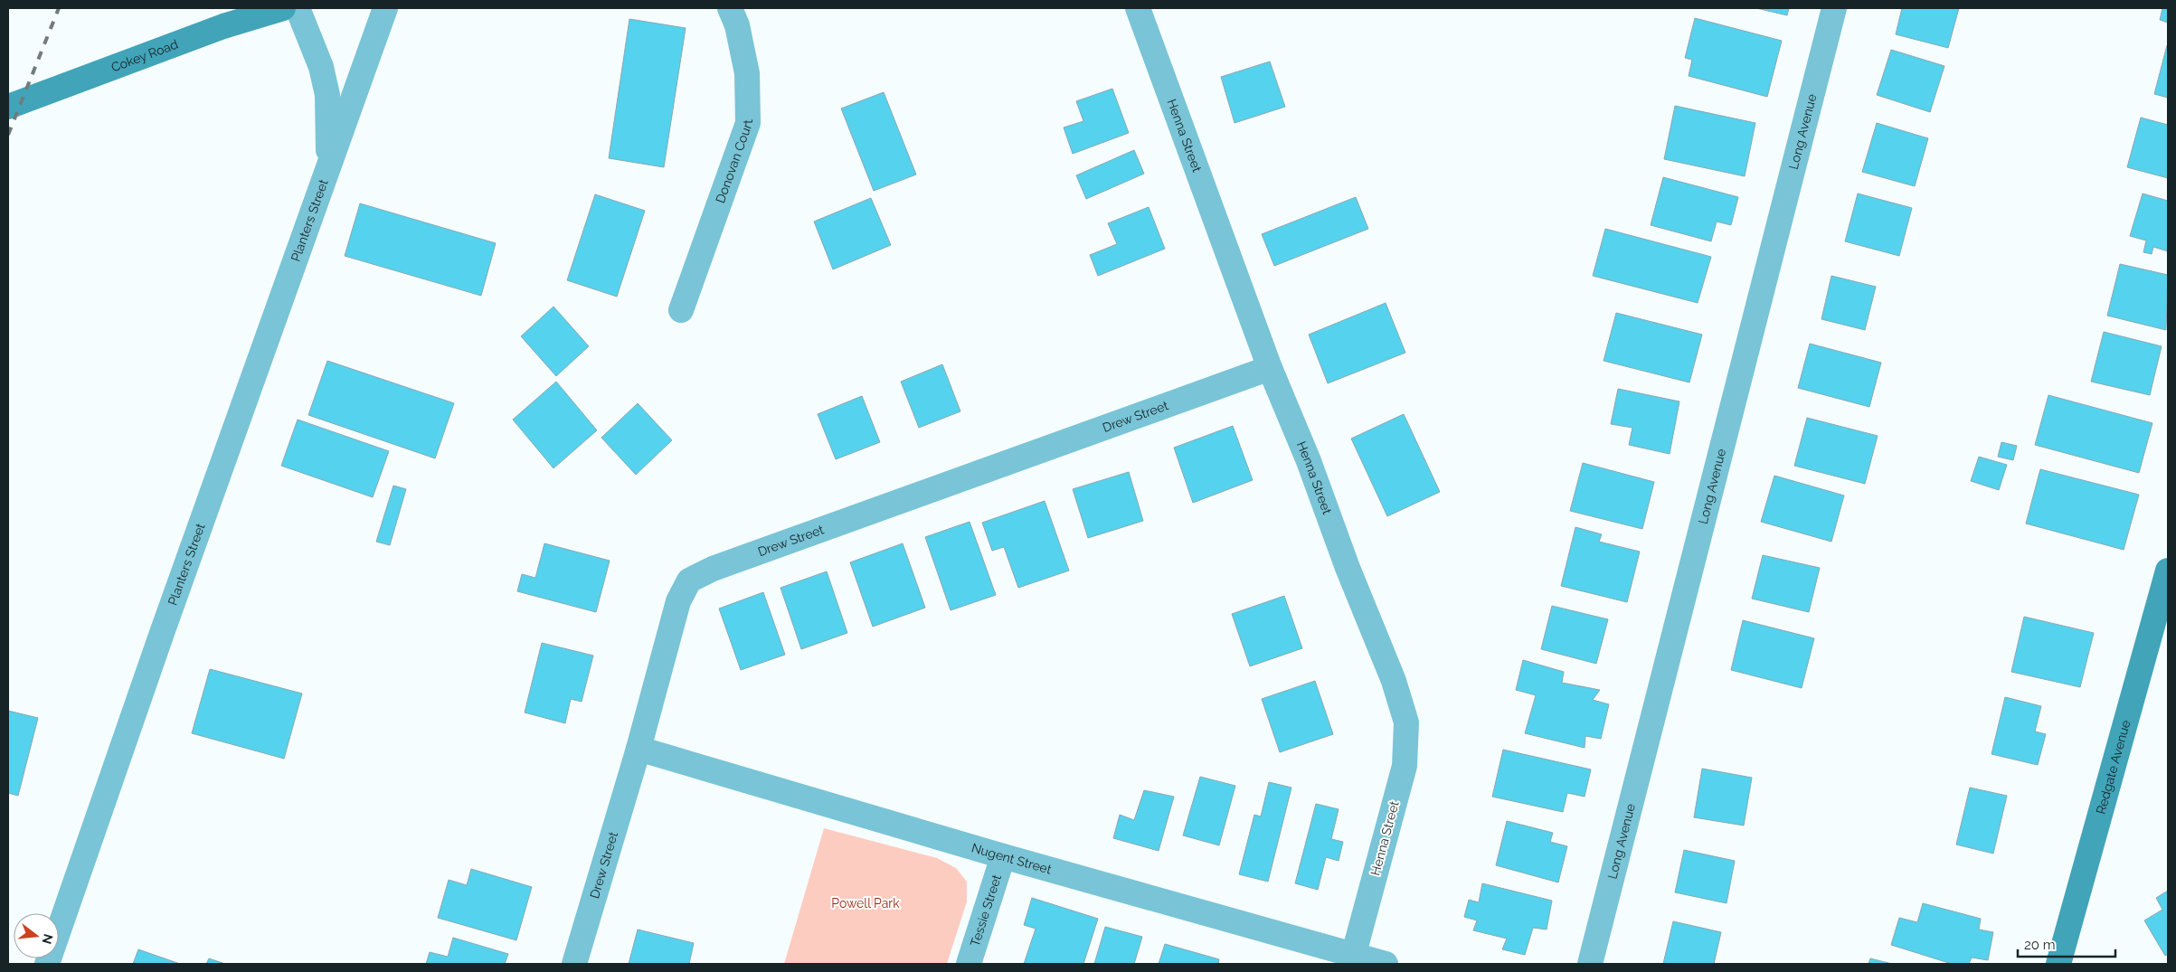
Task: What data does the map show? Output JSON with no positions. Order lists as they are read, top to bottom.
{
  "streets": {
    "street": [
      "Cokey Road",
      "Long Avenue",
      "Henna Street",
      "Donovan Court",
      "Planters Street",
      "Drew Street",
      "Redgate Avenue",
      "Nugent Street",
      "Tessie Street"
    ]
  },
  "crossings": [
    ["Henna Street", "Drew Street"],
    ["Henna Street", "Nugent Street"],
    ["Drew Street", "Nugent Street"],
    ["Nugent Street", "Tessie Street"]
  ],
  "parks": ["Powell Park"],
  "scale_bar": "20 m",
  "north": "right"
}
